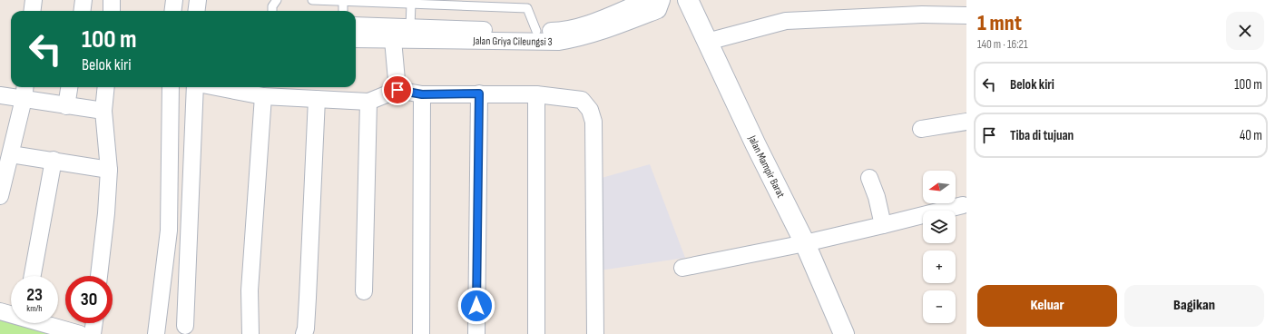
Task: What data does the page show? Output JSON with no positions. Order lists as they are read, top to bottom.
{
  "streets": {
    "street": ["Jalan Griya Cileungsi 3", "Jalan Mampir Barat"]
  },
  "north": "left",
  "page": {
    "heading": ["1 mnt", "140 m · 16:21"],
    "turn": ["100 m", "Belok kiri"],
    "list": [
      {
        "name": "Belok kiri",
        "value": "100 m"
      },
      {
        "name": "Tiba di tujuan",
        "value": "40 m"
      }
    ],
    "map_buttons": ["+", "−"],
    "speed": "23 km/h",
    "limit": "30",
    "buttons": ["Keluar", "Bagikan"]
  }
}
